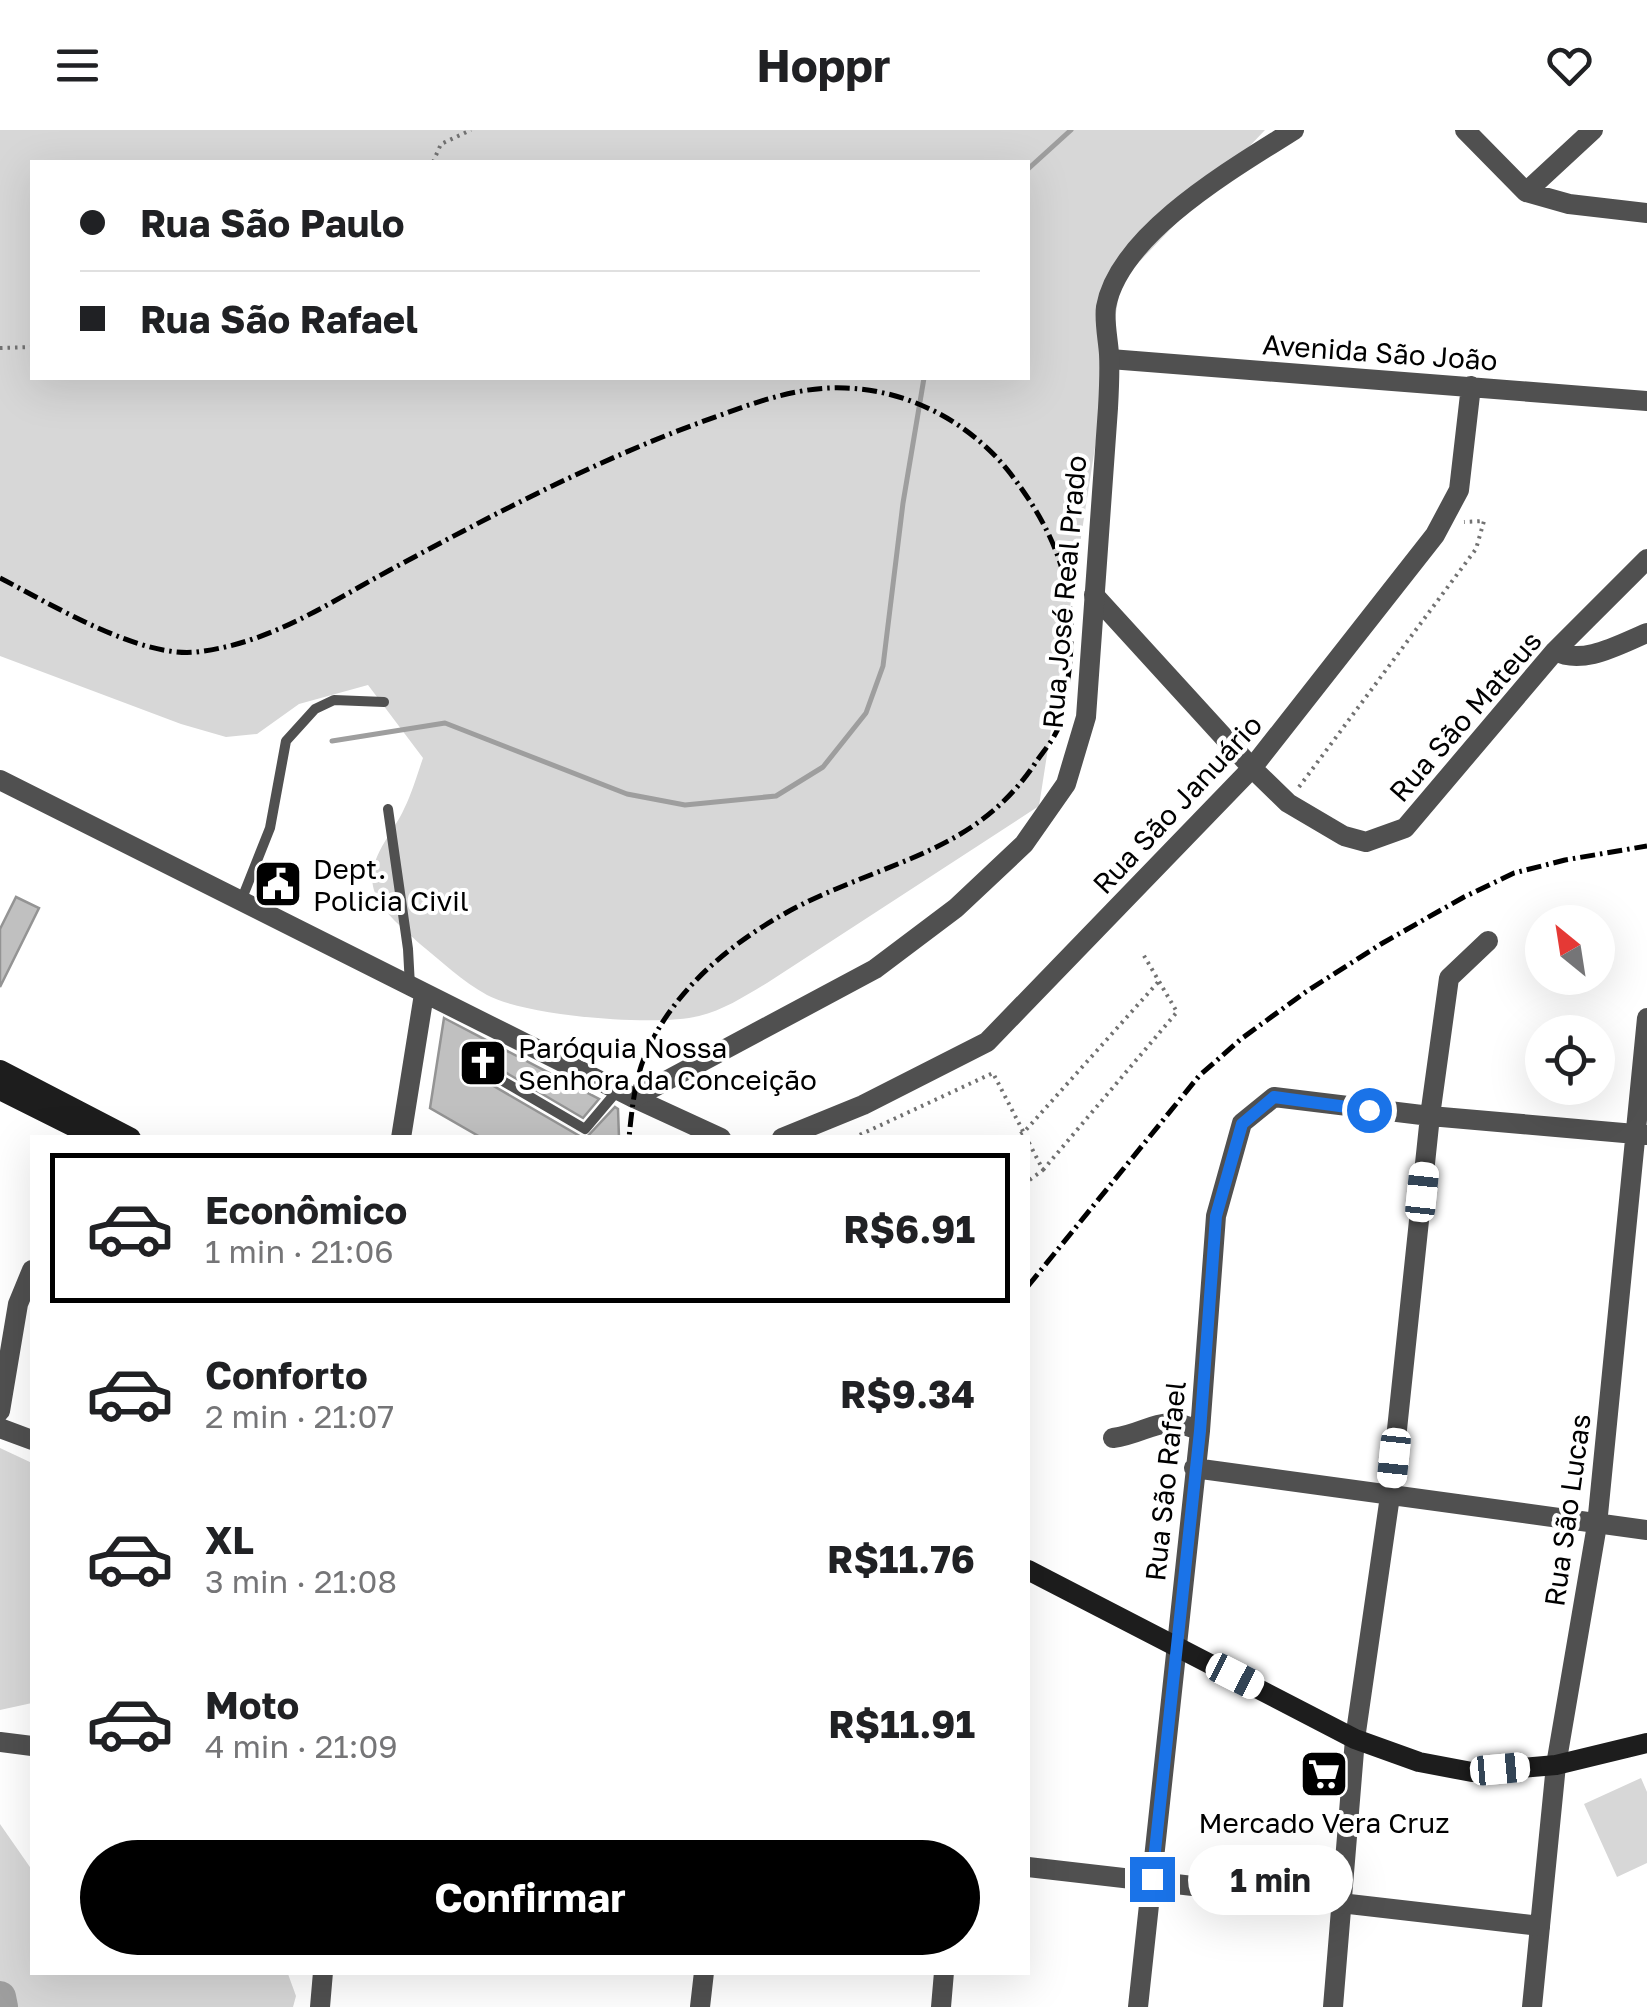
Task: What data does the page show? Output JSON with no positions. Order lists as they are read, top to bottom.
{
  "streets": {
    "street": [
      "Avenida São João",
      "Rua José Real Prado",
      "Rua São Mateus",
      "Rua São Januário",
      "Rua São Rafael",
      "Rua São Lucas"
    ]
  },
  "crossings": [
    ["Avenida São João", "Rua José Real Prado"],
    ["Avenida São João", "Rua São Januário"],
    ["Rua José Real Prado", "Rua São Mateus"],
    ["Rua São Mateus", "Rua São Januário"]
  ],
  "places": {
    "public building": ["Dept. Policia Civil"],
    "church": ["Paróquia Nossa Senhora da Conceição"],
    "supermarket": ["Mercado Vera Cruz"]
  },
  "north": "top left",
  "page": {
    "header": "Hoppr",
    "banner": ["Rua São Paulo", "Rua São Rafael"],
    "list": [
      {
        "name": "Econômico",
        "note": "1 min · 21:06",
        "value": "R$6.91"
      },
      {
        "name": "Conforto",
        "note": "2 min · 21:07",
        "value": "R$9.34"
      },
      {
        "name": "XL",
        "note": "3 min · 21:08",
        "value": "R$11.76"
      },
      {
        "name": "Moto",
        "note": "4 min · 21:09",
        "value": "R$11.91"
      }
    ],
    "buttons": "Confirmar",
    "bubble": "1 min"
  }
}
